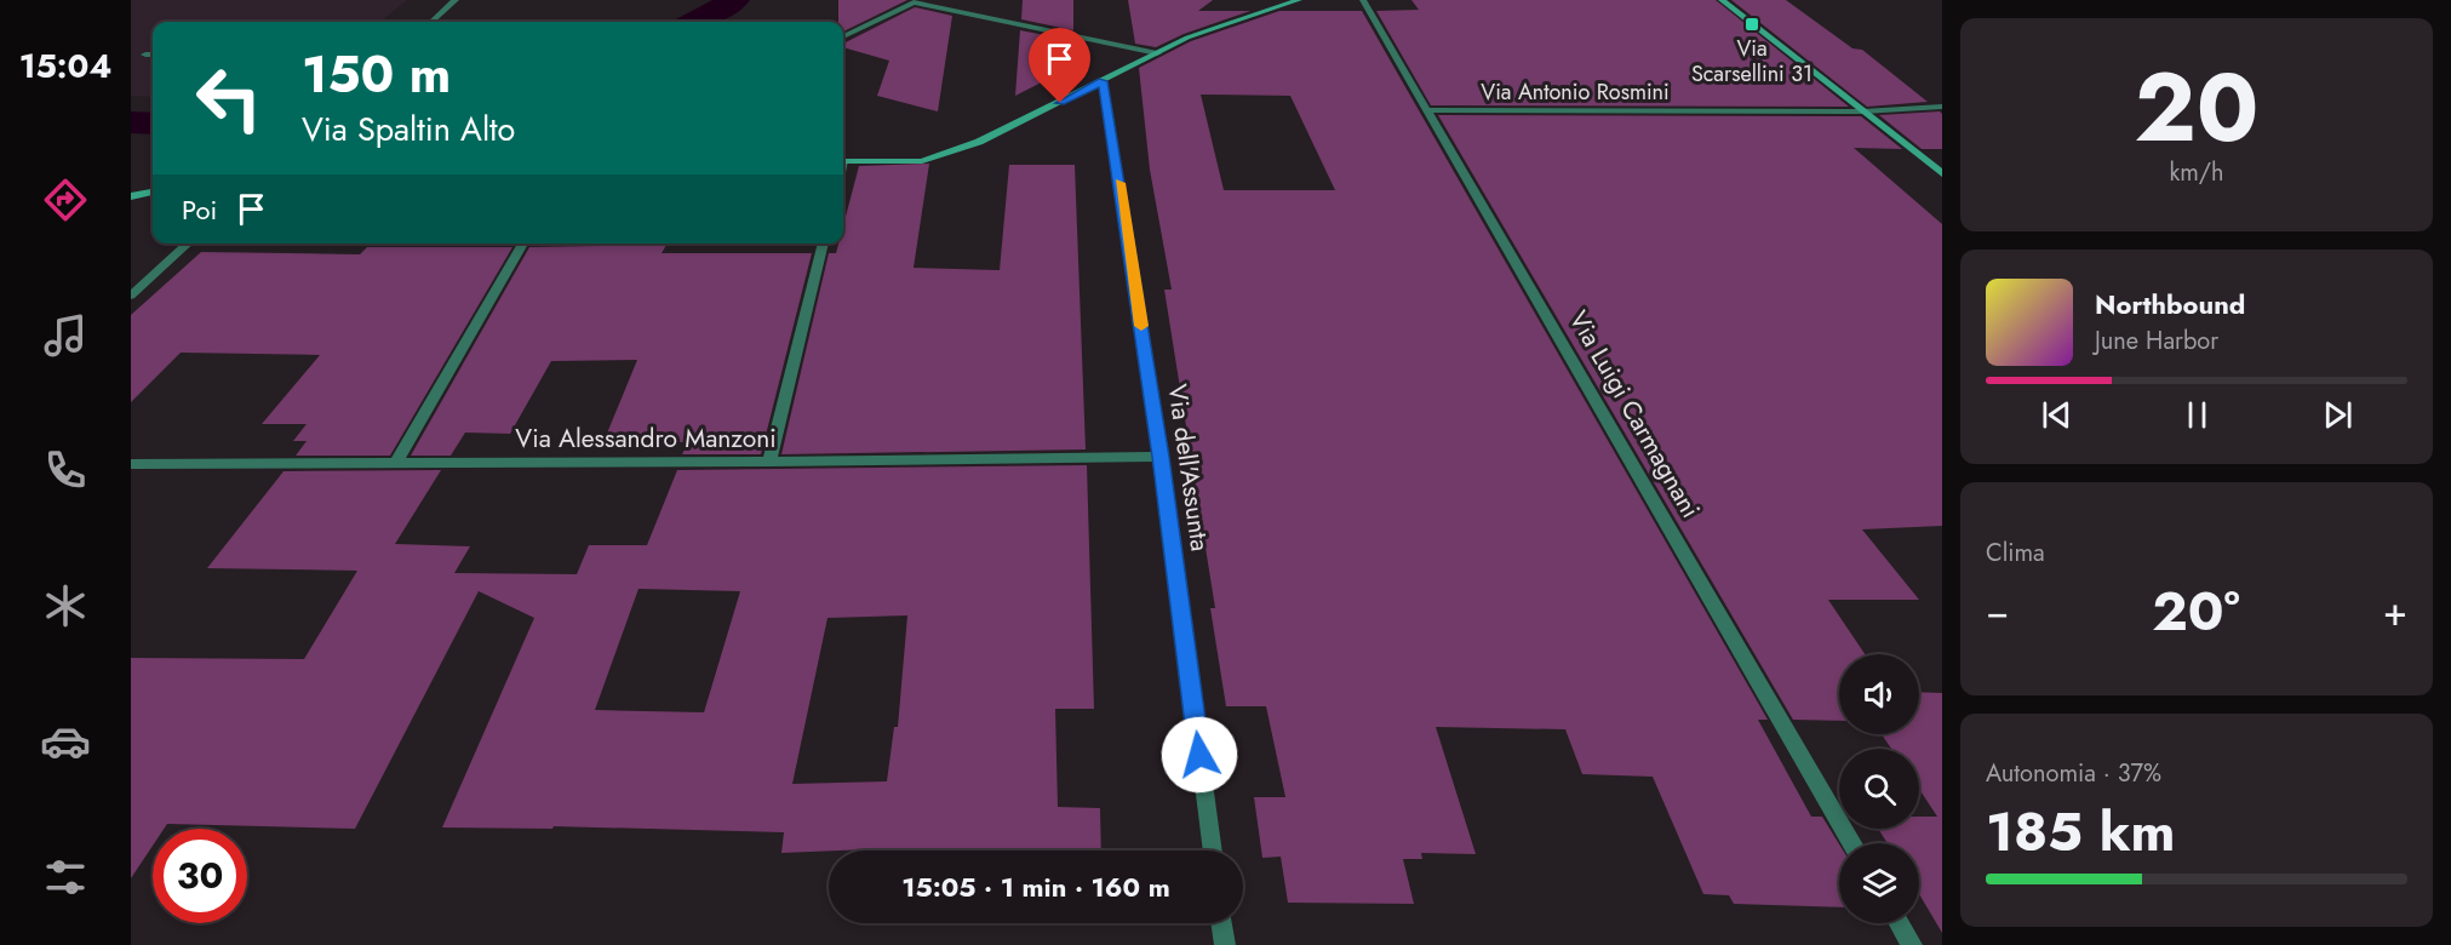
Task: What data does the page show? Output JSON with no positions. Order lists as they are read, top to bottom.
{
  "streets": {
    "street": [
      "Via Antonio Rosmini",
      "Via Luigi Carmagnani",
      "Via Alessandro Manzoni",
      "Via dell'Assunta"
    ]
  },
  "crossings": [
    ["Via Antonio Rosmini", "Via Luigi Carmagnani"],
    ["Via Alessandro Manzoni", "Via dell'Assunta"]
  ],
  "places": {
    "transit": ["Via Scarsellini 31"]
  },
  "page": {
    "tabs": "15:04",
    "tile": [
      ["20", "km/h"],
      "Clima",
      ["Autonomia · 37%", "185 km"]
    ],
    "turn": ["150 m", "Via Spaltin Alto"],
    "then": "Poi",
    "song": ["Northbound", "June Harbor"],
    "heat": ["−", "20°", "+"],
    "limit": "30",
    "trip": "15:05 · 1 min · 160 m"
  }
}
